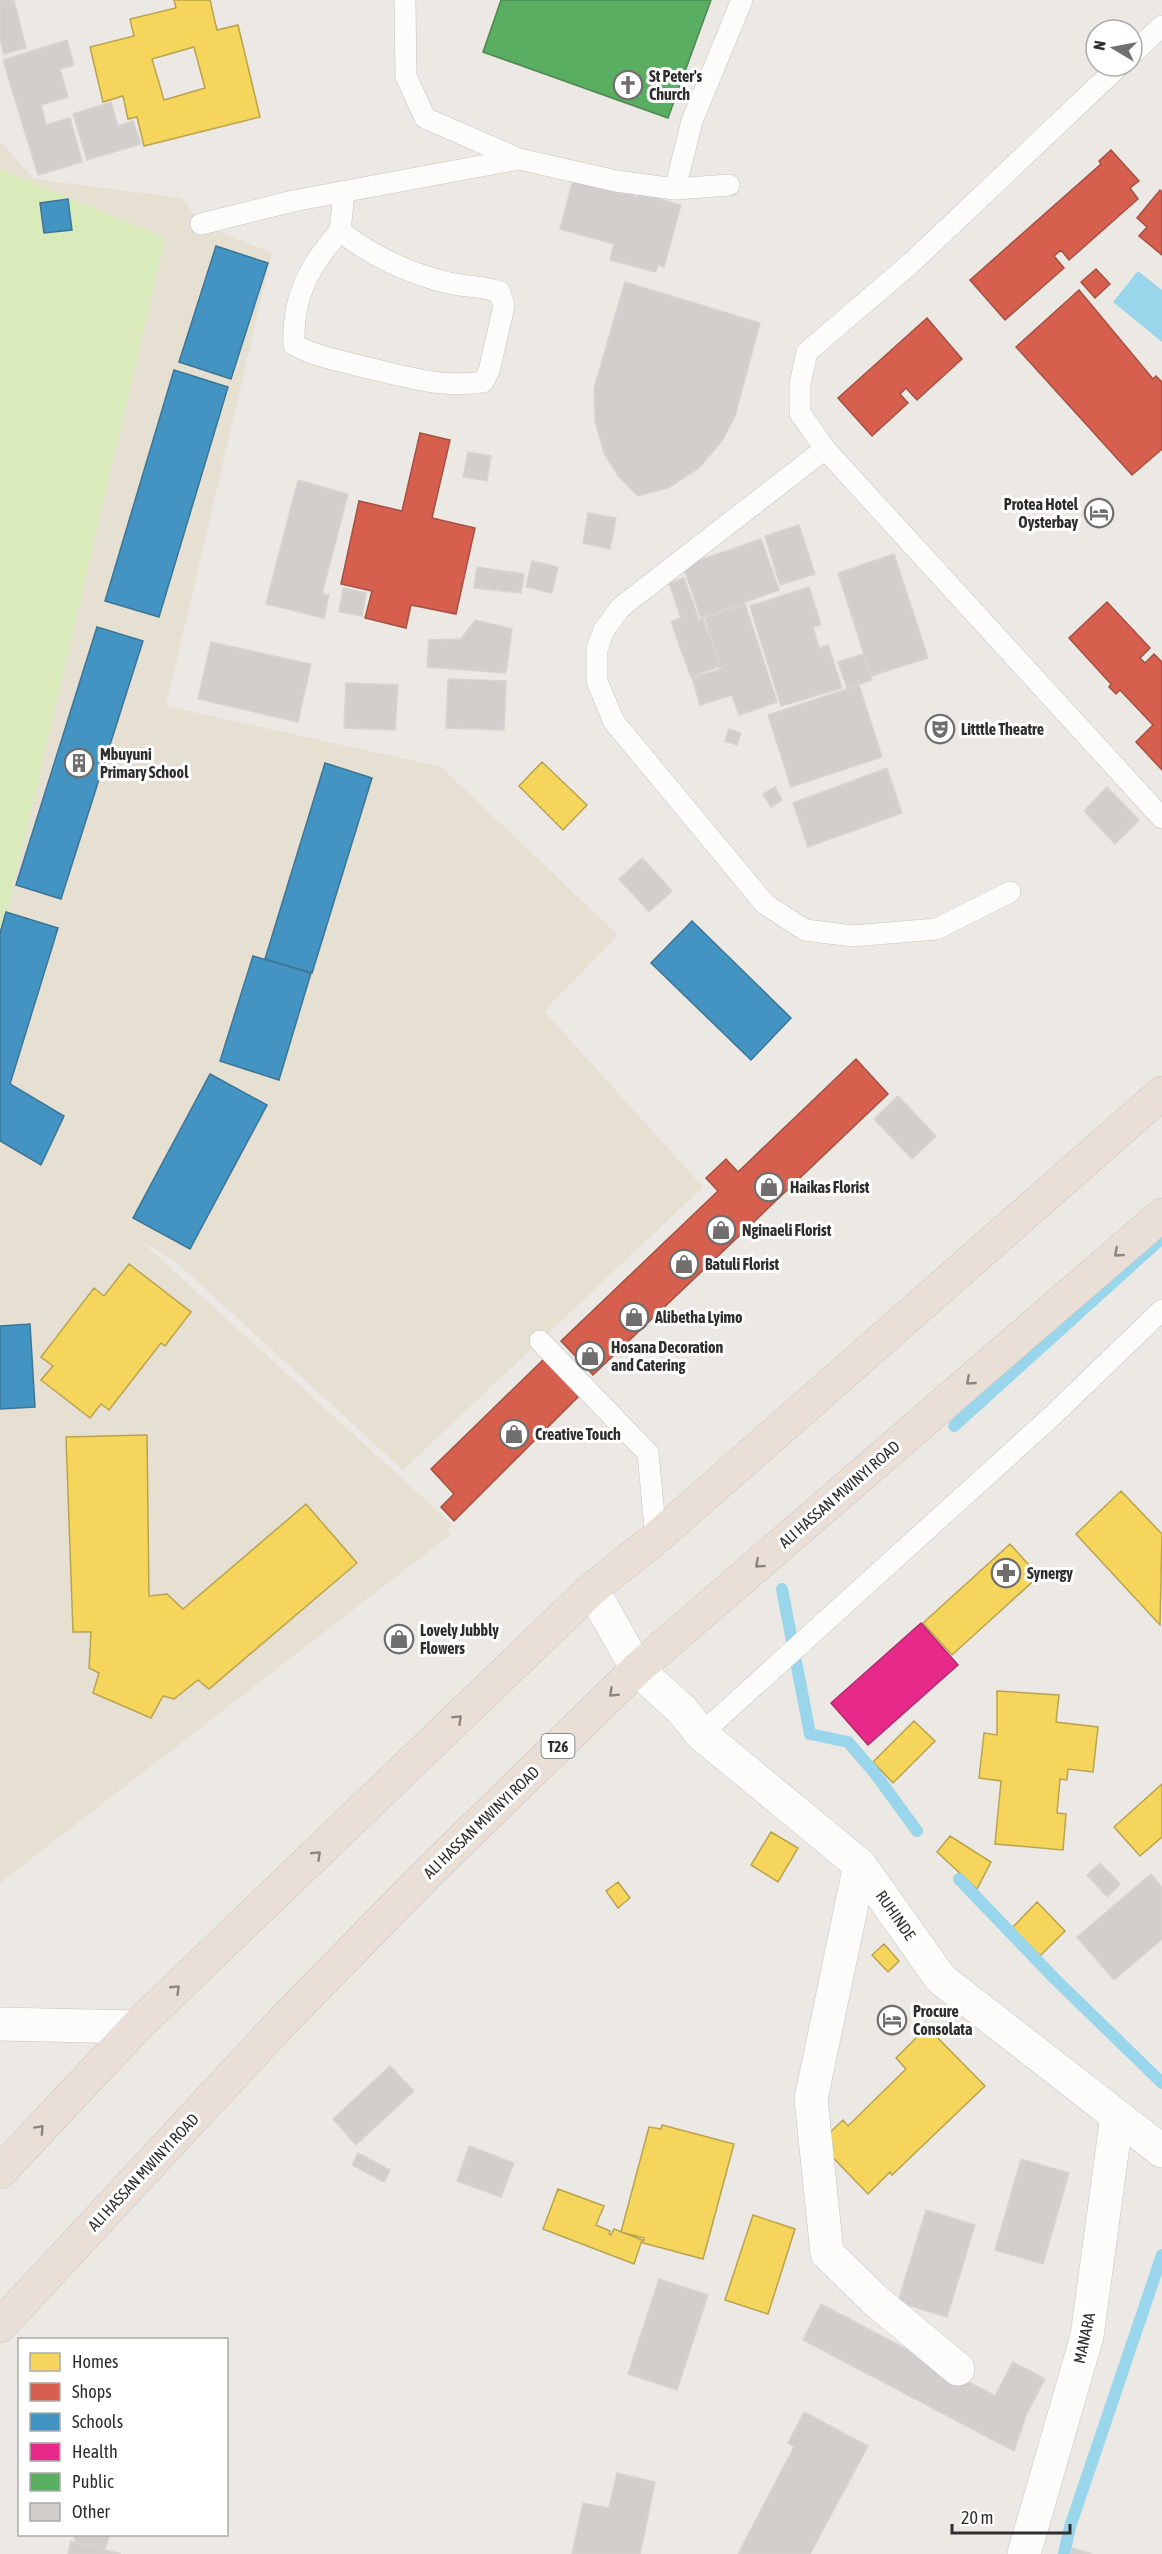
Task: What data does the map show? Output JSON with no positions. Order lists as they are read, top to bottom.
{
  "streets": {
    "highway": ["ALI HASSAN MWINYI ROAD", "T26"],
    "street": ["RUHINDE", "MANARA"]
  },
  "crossings": [
    ["ALI HASSAN MWINYI ROAD", "RUHINDE"],
    ["RUHINDE", "MANARA"]
  ],
  "places": {
    "church": ["St Peter's Church"],
    "hotel": ["Protea Hotel Oysterbay", "Procure Consolata"],
    "theatre": ["Litttle Theatre"],
    "building": ["Mbuyuni Primary School"],
    "shop": [
      "Haikas Florist",
      "Nginaeli Florist",
      "Batuli Florist",
      "Alibetha Lyimo",
      "Hosana Decoration and Catering",
      "Creative Touch",
      "Lovely Jubbly Flowers"
    ],
    "pharmacy": ["Synergy"]
  },
  "legend": [
    "Homes",
    "Shops",
    "Schools",
    "Health",
    "Public",
    "Other"
  ],
  "scale_bar": "20 m",
  "north": "left"
}
